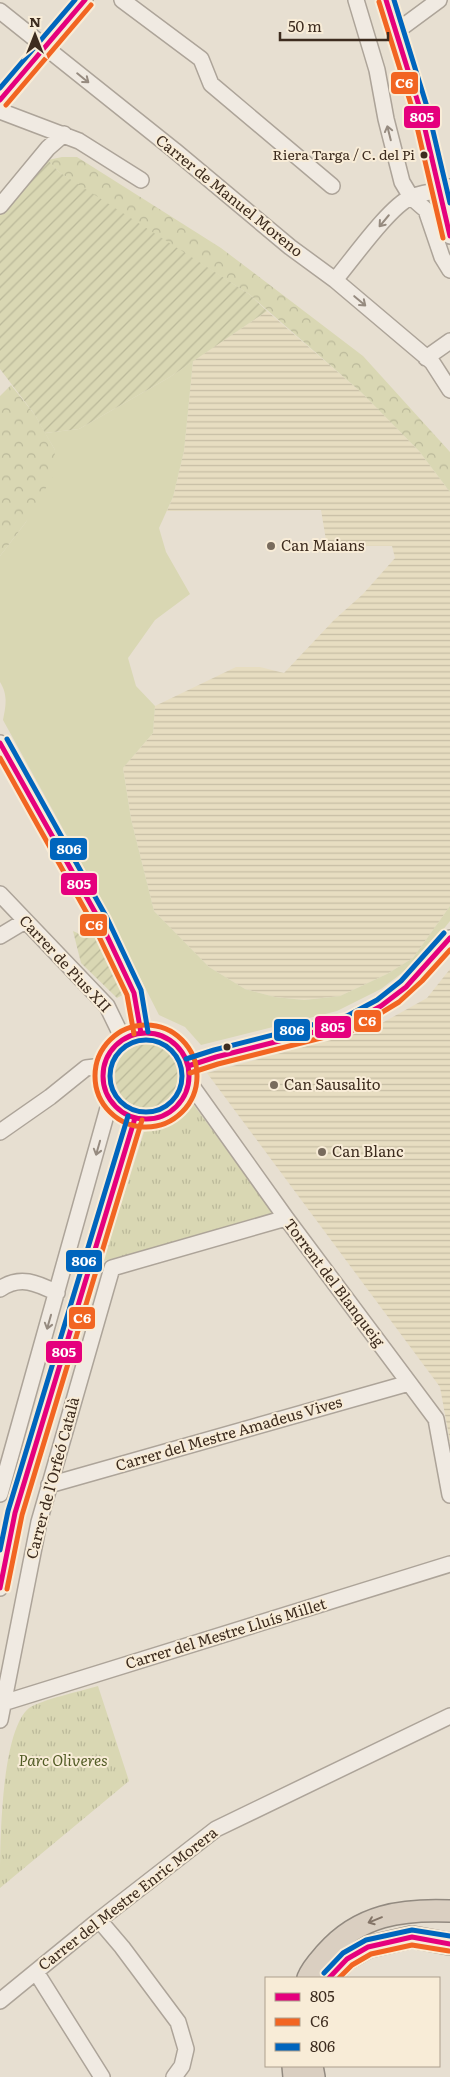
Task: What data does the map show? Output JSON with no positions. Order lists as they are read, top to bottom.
{
  "streets": {
    "street": [
      "Carrer de Manuel Moreno",
      "Carrer de Pius XII",
      "Torrent del Blanqueig",
      "Carrer del Mestre Amadeus Vives",
      "Carrer de l'Orfeó Català",
      "Carrer del Mestre Lluís Millet",
      "Carrer del Mestre Enric Morera"
    ]
  },
  "crossings": [
    ["Carrer de Pius XII", "Torrent del Blanqueig"],
    ["Torrent del Blanqueig", "Carrer del Mestre Amadeus Vives"],
    ["Torrent del Blanqueig", "Carrer de l'Orfeó Català"],
    ["Carrer del Mestre Amadeus Vives", "Carrer de l'Orfeó Català"],
    ["Carrer de l'Orfeó Català", "Carrer del Mestre Lluís Millet"]
  ],
  "parks": ["Parc Oliveres"],
  "places": [
    "Riera Targa / C. del Pi",
    "Can Maians",
    "Can Sausalito",
    "Can Blanc"
  ],
  "lines": ["transit line 805", "transit line 806", "transit line C6"],
  "legend": ["805", "C6", "806"],
  "scale_bar": "50 m",
  "north": "top"
}
